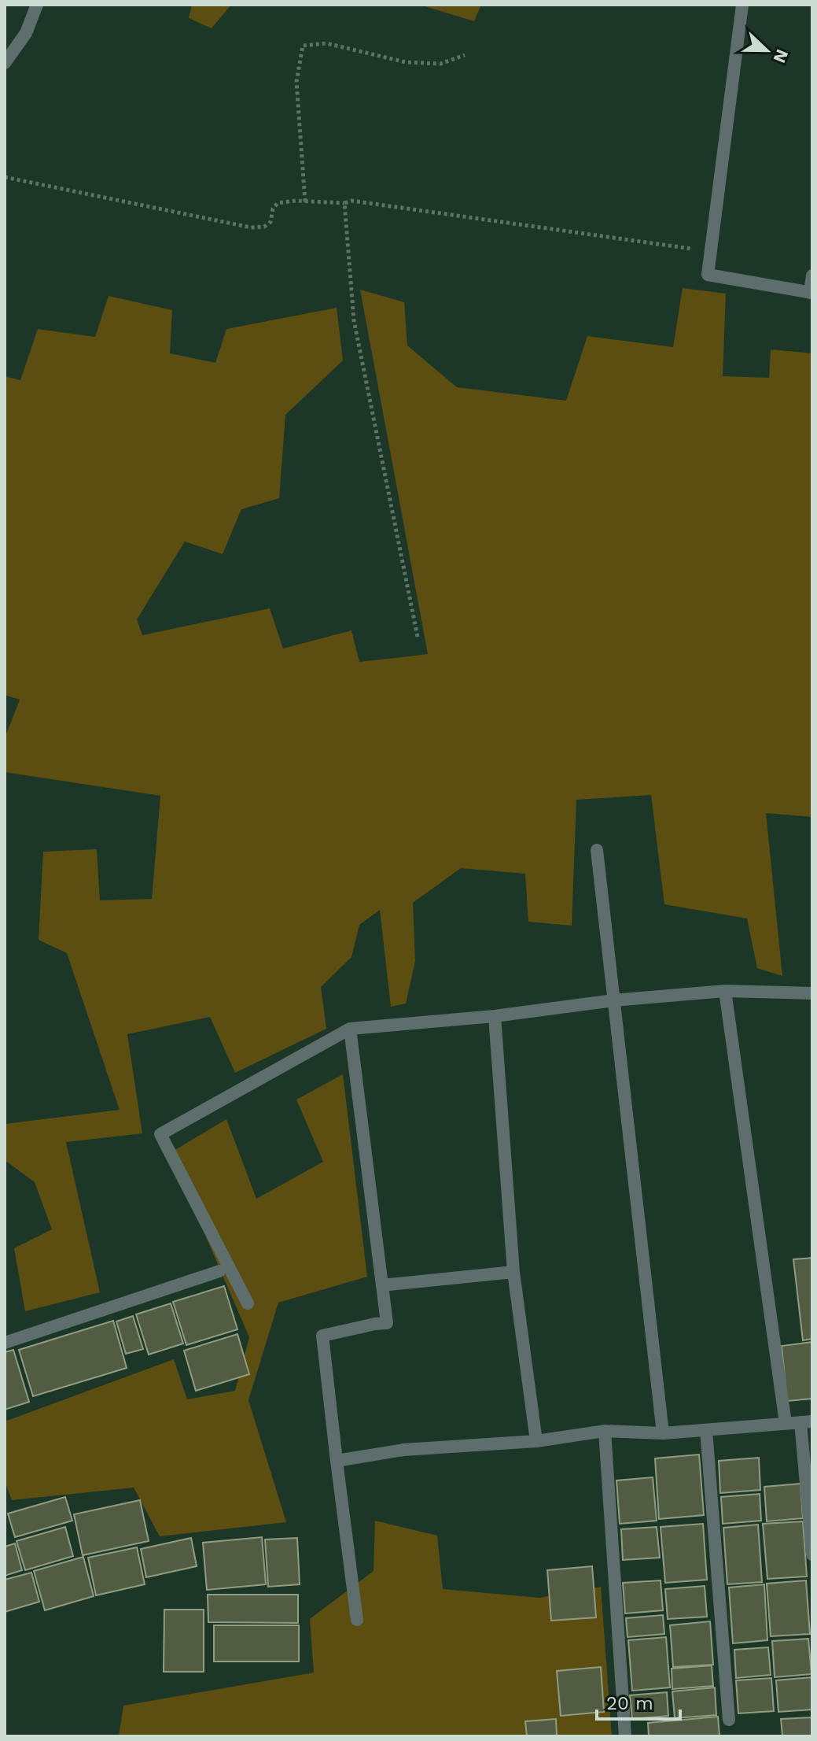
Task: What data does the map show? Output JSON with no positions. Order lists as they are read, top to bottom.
{
  "scale_bar": "20 m",
  "north": "right"
}
